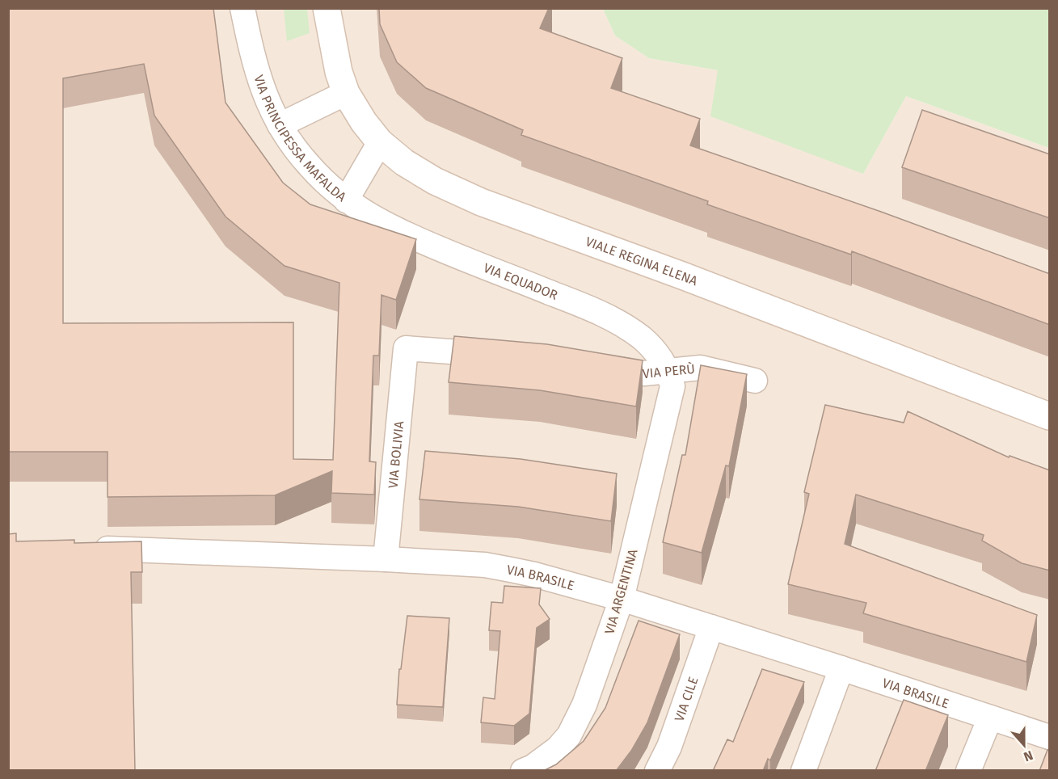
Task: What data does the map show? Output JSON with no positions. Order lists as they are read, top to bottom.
{
  "streets": {
    "main road": ["VIALE REGINA ELENA"],
    "street": [
      "VIA PRINCIPESSA MAFALDA",
      "VIA EQUADOR",
      "VIA PERÙ",
      "VIA BOLIVIA",
      "VIA BRASILE",
      "VIA ARGENTINA",
      "VIA CILE"
    ]
  },
  "crossings": [
    ["VIA PRINCIPESSA MAFALDA", "VIALE REGINA ELENA"],
    ["VIA PRINCIPESSA MAFALDA", "VIA EQUADOR"],
    ["VIA EQUADOR", "VIA PERÙ"],
    ["VIA EQUADOR", "VIA ARGENTINA"],
    ["VIA PERÙ", "VIA ARGENTINA"],
    ["VIA BOLIVIA", "VIA BRASILE"],
    ["VIA BRASILE", "VIA ARGENTINA"],
    ["VIA BRASILE", "VIA CILE"]
  ],
  "north": "bottom"
}
